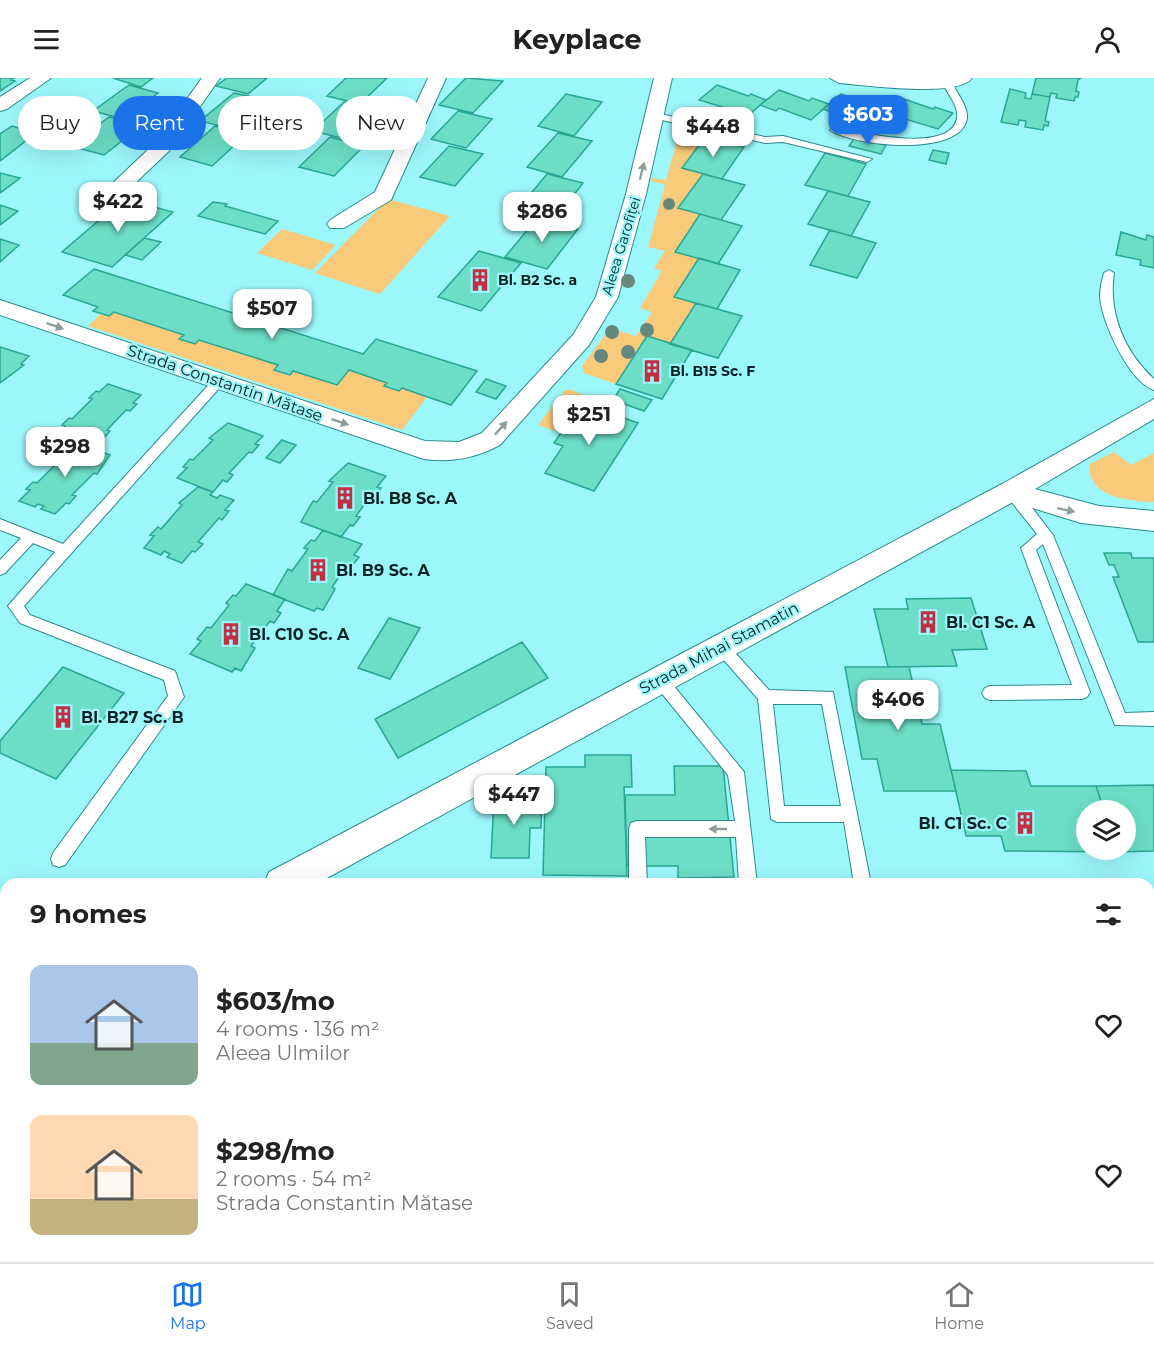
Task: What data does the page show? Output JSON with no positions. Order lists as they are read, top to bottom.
{
  "streets": {
    "street": ["Aleea Garofiței", "Strada Constantin Mătase", "Strada Mihai Stamatin"]
  },
  "crossings": [
    ["Aleea Garofiței", "Strada Constantin Mătase"]
  ],
  "one_way": ["Strada Constantin Mătase"],
  "places": {
    "building": [
      "Bl. B2 Sc. a",
      "Bl. B15 Sc. F",
      "Bl. B8 Sc. A",
      "Bl. B9 Sc. A",
      "Bl. C1 Sc. A",
      "Bl. C10 Sc. A",
      "Bl. B27 Sc. B",
      "Bl. C1 Sc. C"
    ]
  },
  "page": {
    "header": "Keyplace",
    "price": [
      "$603",
      "$448",
      "$422",
      "$286",
      "$507",
      "$251",
      "$298",
      "$406",
      "$447"
    ],
    "chip": [
      "Buy",
      "Rent",
      "Filters",
      "New"
    ],
    "heading": "9 homes",
    "list": [
      {
        "name": "$603/mo",
        "note": "4 rooms · 136 m² · Aleea Ulmilor"
      },
      {
        "name": "$298/mo",
        "note": "2 rooms · 54 m² · Strada Constantin Mătase"
      }
    ],
    "tabs": ["Map", "Saved", "Home"]
  }
}
